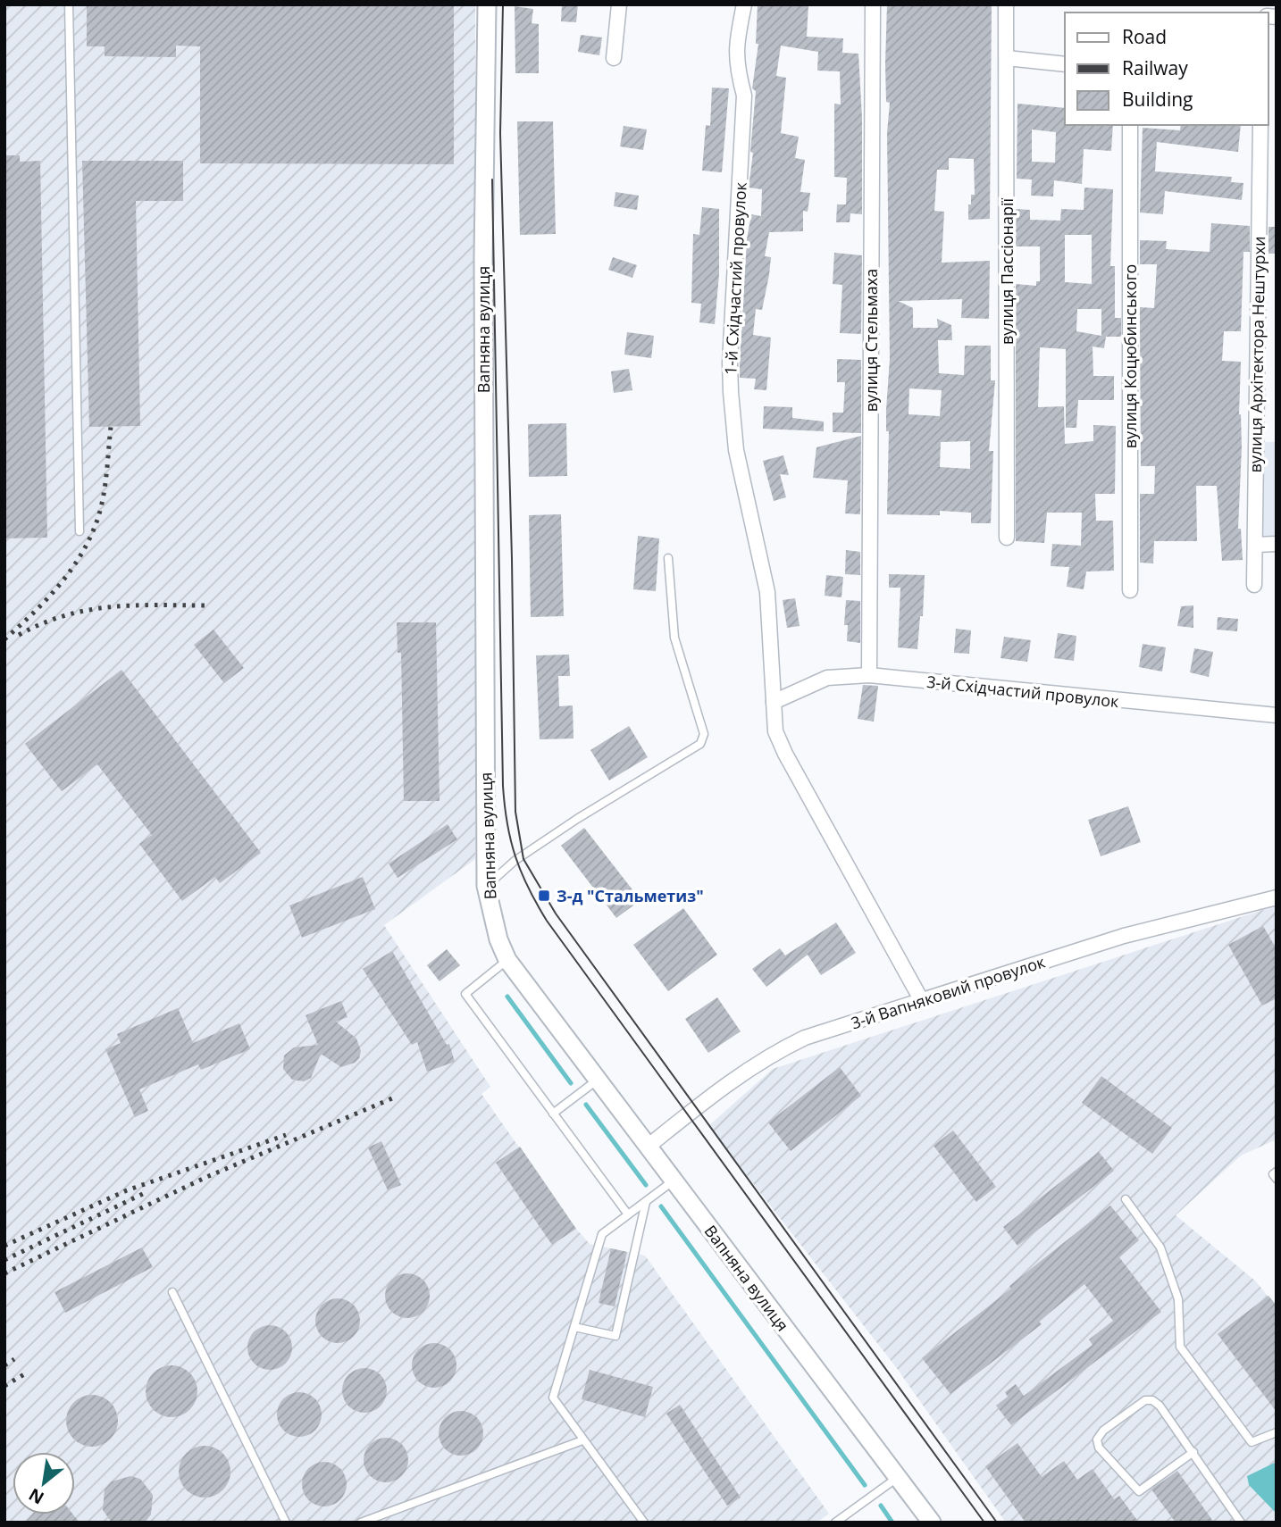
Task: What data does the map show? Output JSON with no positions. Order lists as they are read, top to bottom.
{
  "streets": {
    "street": [
      "вулиця Пассіонарії",
      "1-й Східчастий провулок",
      "Вапняна вулиця",
      "вулиця Стельмаха",
      "вулиця Архітектора Нештурхи",
      "вулиця Коцюбинського",
      "3-й Східчастий провулок",
      "3-й Вапняковий провулок"
    ]
  },
  "crossings": [
    ["1-й Східчастий провулок", "3-й Східчастий провулок"],
    ["1-й Східчастий провулок", "3-й Вапняковий провулок"],
    ["Вапняна вулиця", "3-й Вапняковий провулок"],
    ["вулиця Стельмаха", "3-й Східчастий провулок"]
  ],
  "places": {
    "transit": ["З-д \"Стальметиз\""]
  },
  "legend": ["Road", "Railway", "Building"],
  "north": "bottom left"
}
